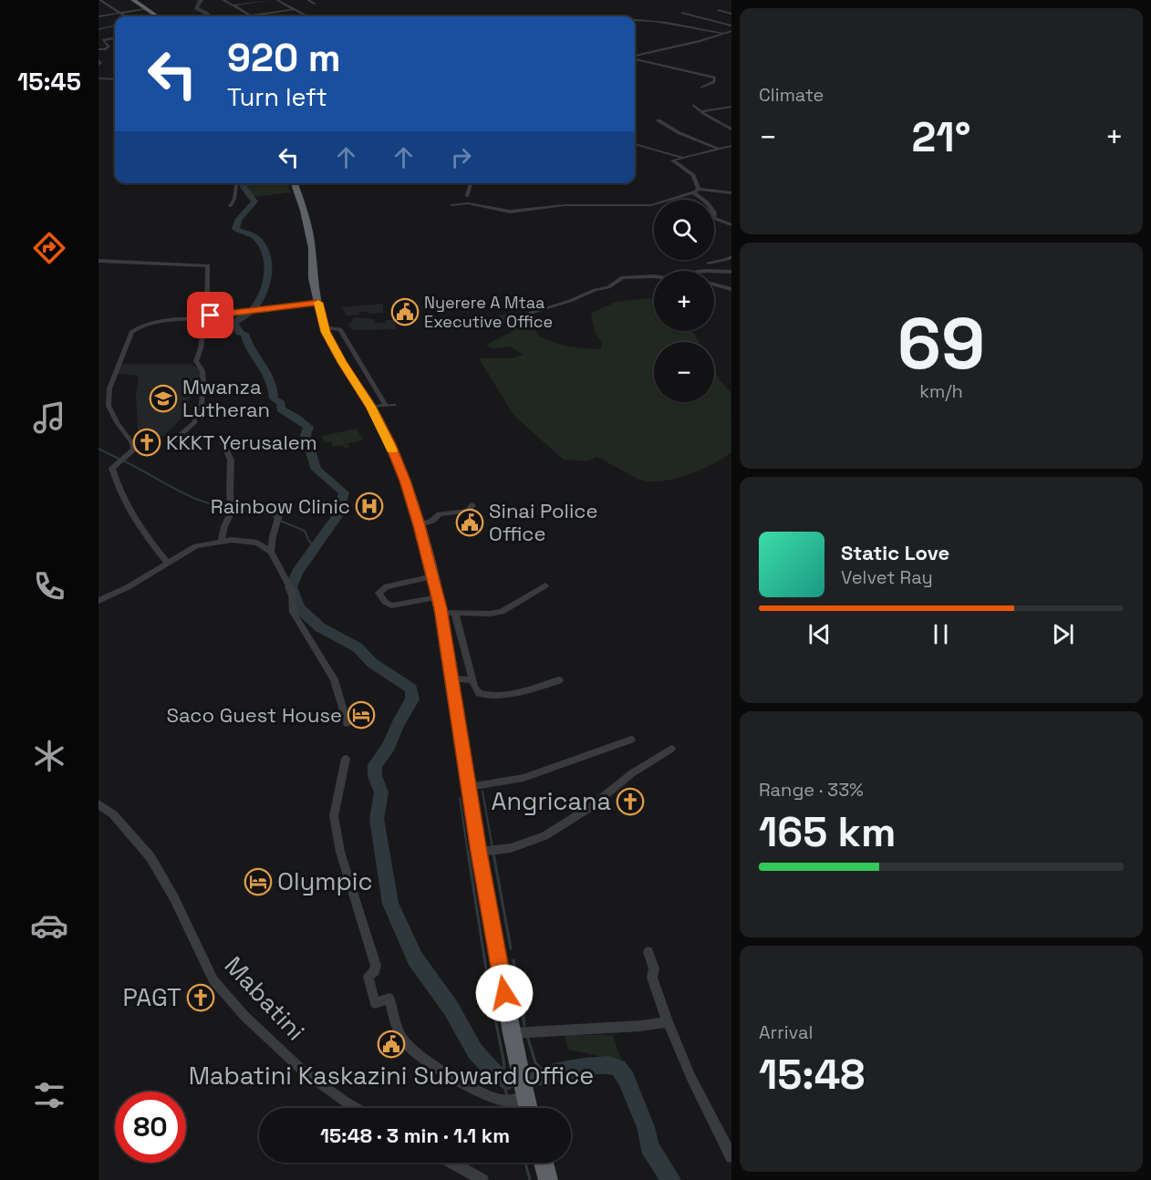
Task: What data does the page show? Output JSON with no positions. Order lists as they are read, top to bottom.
{
  "streets": {
    "street": ["Mabatini"]
  },
  "places": {
    "public building": ["Nyerere A Mtaa Executive Office", "Sinai Police Office", "Mabatini Kaskazini Subward Office"],
    "school or university": ["Mwanza Lutheran"],
    "church": ["KKKT Yerusalem", "Angricana", "PAGT"],
    "hospital": ["Rainbow Clinic"],
    "hotel": ["Saco Guest House", "Olympic"]
  },
  "page": {
    "tabs": "15:45",
    "tile": [
      "Climate",
      ["69", "km/h"],
      ["Range · 33%", "165 km"],
      ["Arrival", "15:48"]
    ],
    "turn": ["920 m", "Turn left"],
    "heat": ["−", "21°", "+"],
    "map_buttons": ["+", "−"],
    "song": ["Static Love", "Velvet Ray"],
    "limit": "80",
    "trip": "15:48 · 3 min · 1.1 km"
  }
}
